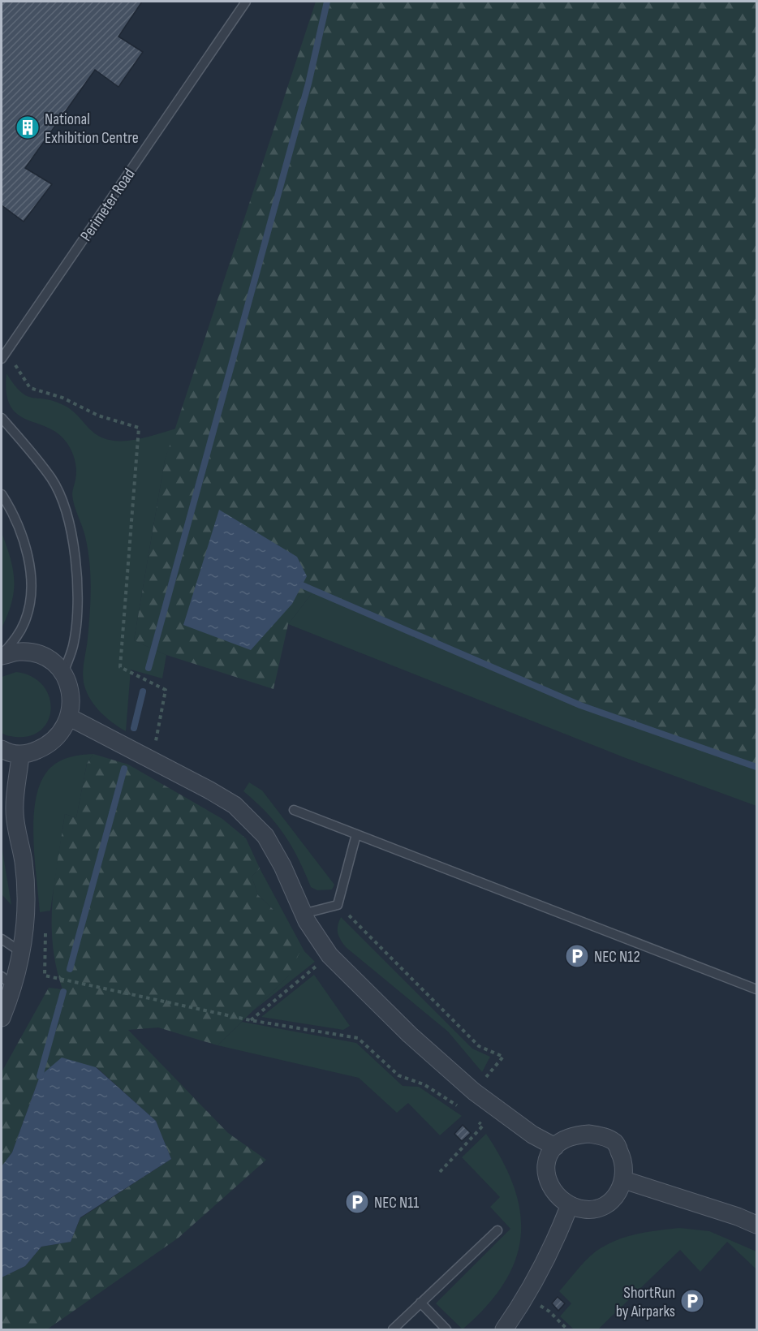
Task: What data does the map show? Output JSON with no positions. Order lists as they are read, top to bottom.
{
  "streets": {
    "lane": ["Perimeter Road"]
  },
  "places": {
    "building": ["National Exhibition Centre"],
    "parking": ["NEC N12", "NEC N11", "ShortRun by Airparks"]
  }
}
